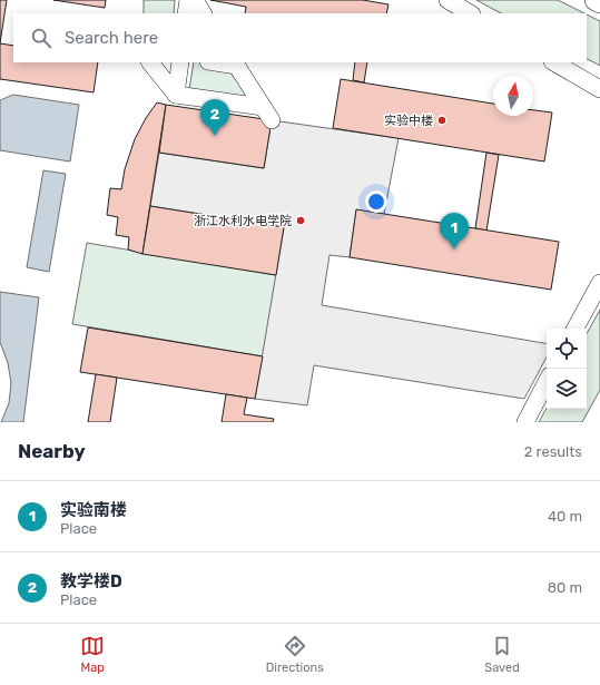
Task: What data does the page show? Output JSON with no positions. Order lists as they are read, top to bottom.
{
  "places": ["实验中楼", "浙江水利水电学院"],
  "north": "top",
  "page": {
    "search": "Search here",
    "pins": ["2", "1"],
    "heading": ["Nearby", "2 results"],
    "list": [
      {
        "mark": "1",
        "name": "实验南楼",
        "note": "Place",
        "value": "40 m"
      },
      {
        "mark": "2",
        "name": "教学楼D",
        "note": "Place",
        "value": "80 m"
      }
    ],
    "nav": ["Map", "Directions", "Saved"]
  }
}
